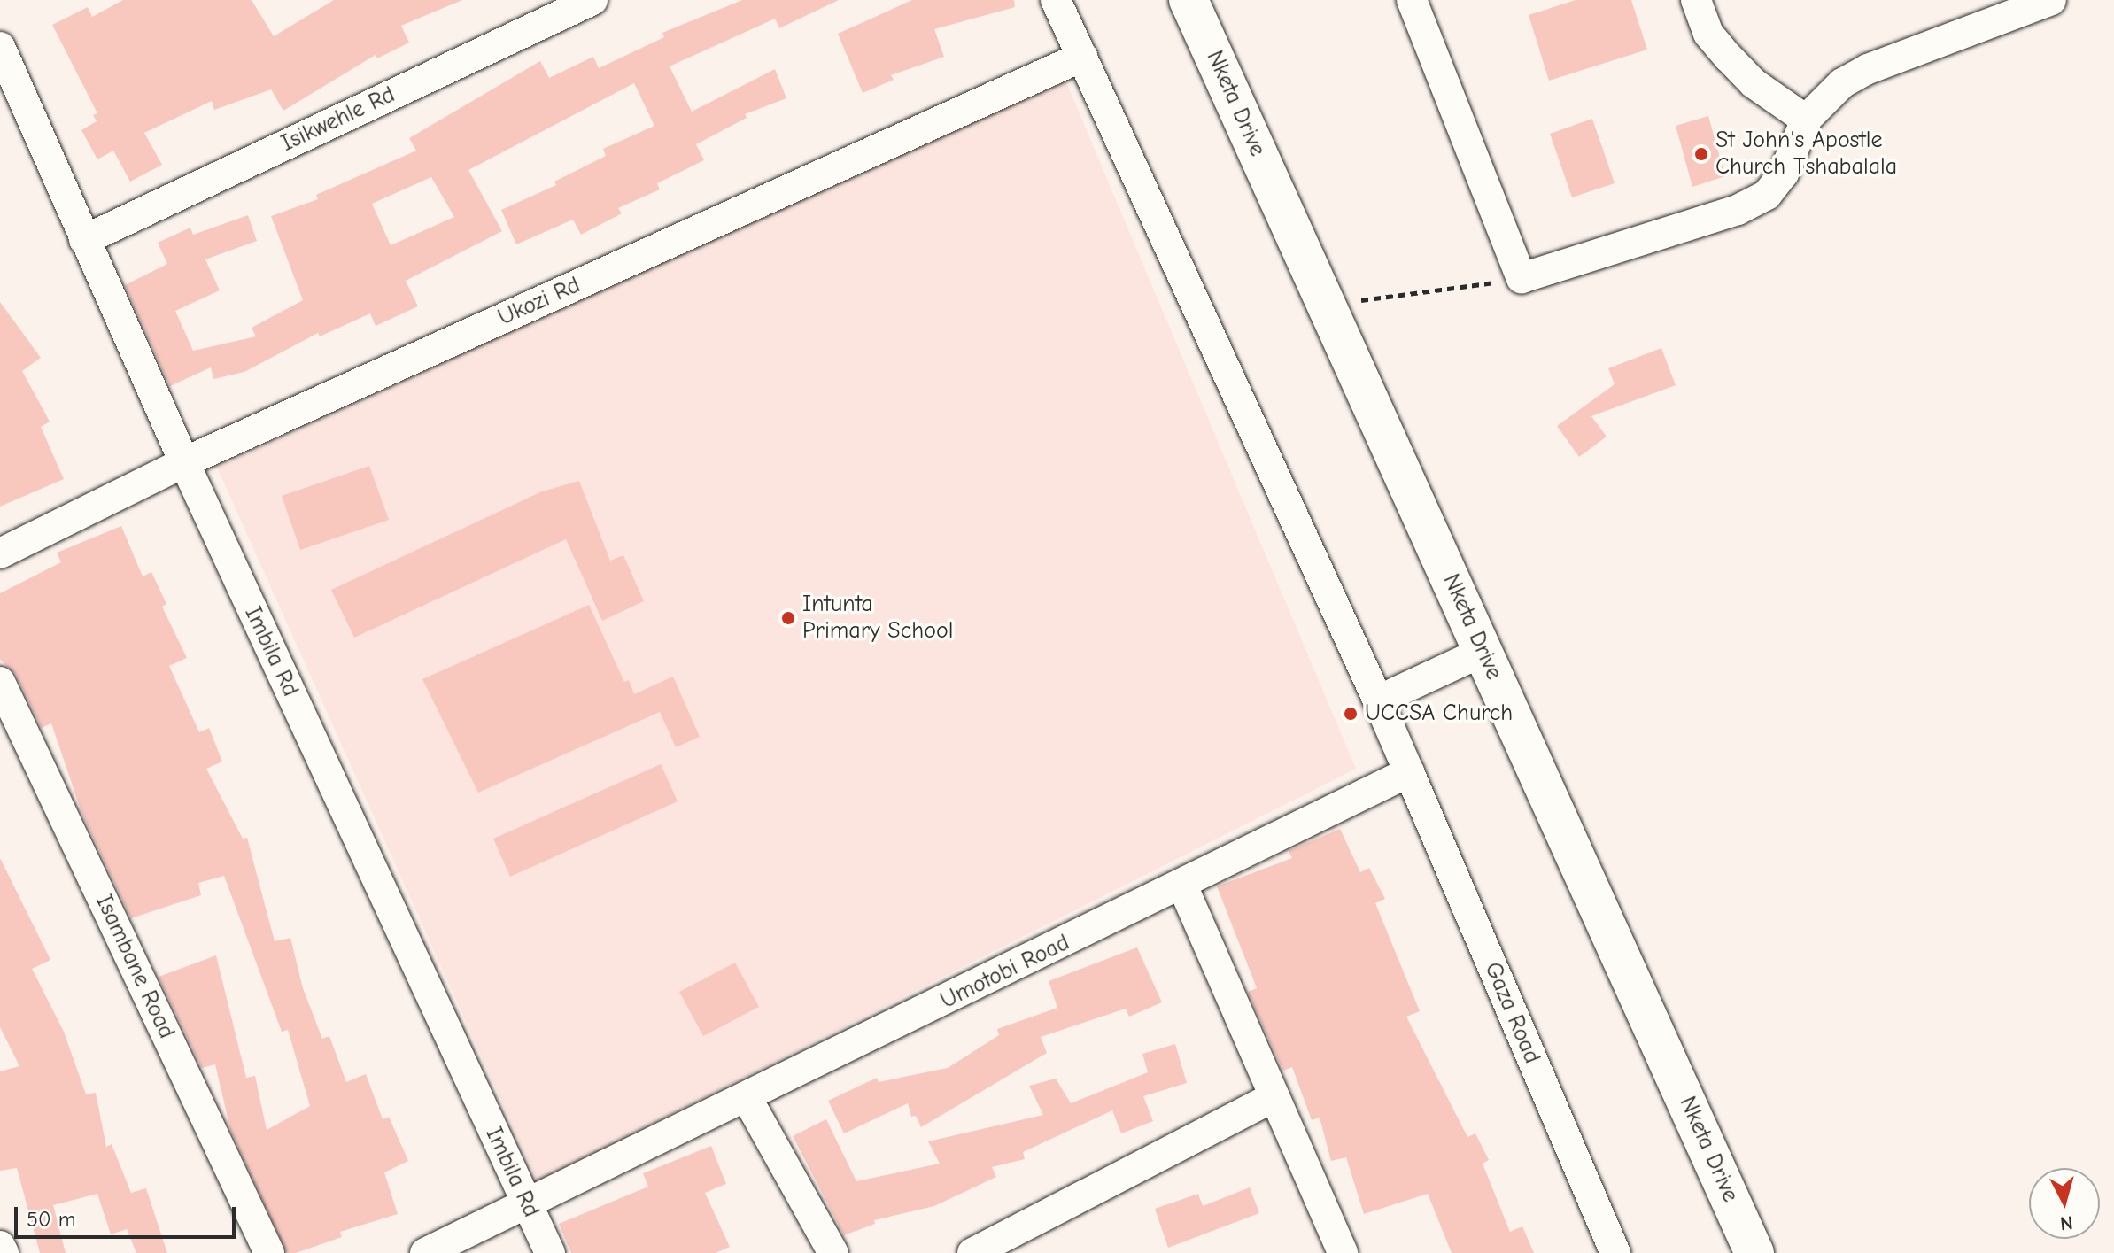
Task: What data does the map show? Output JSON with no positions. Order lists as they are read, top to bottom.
{
  "streets": {
    "street": [
      "Nketa Drive",
      "Isikwehle Rd",
      "Ukozi Rd",
      "Imbila Rd",
      "Isambane Road",
      "Umotobi Road",
      "Gaza Road"
    ]
  },
  "crossings": [
    ["Isikwehle Rd", "Imbila Rd"],
    ["Ukozi Rd", "Imbila Rd"],
    ["Imbila Rd", "Umotobi Road"],
    ["Umotobi Road", "Gaza Road"]
  ],
  "places": ["St John's Apostle Church Tshabalala", "Intunta Primary School", "UCCSA Church"],
  "scale_bar": "50 m",
  "north": "bottom"
}
